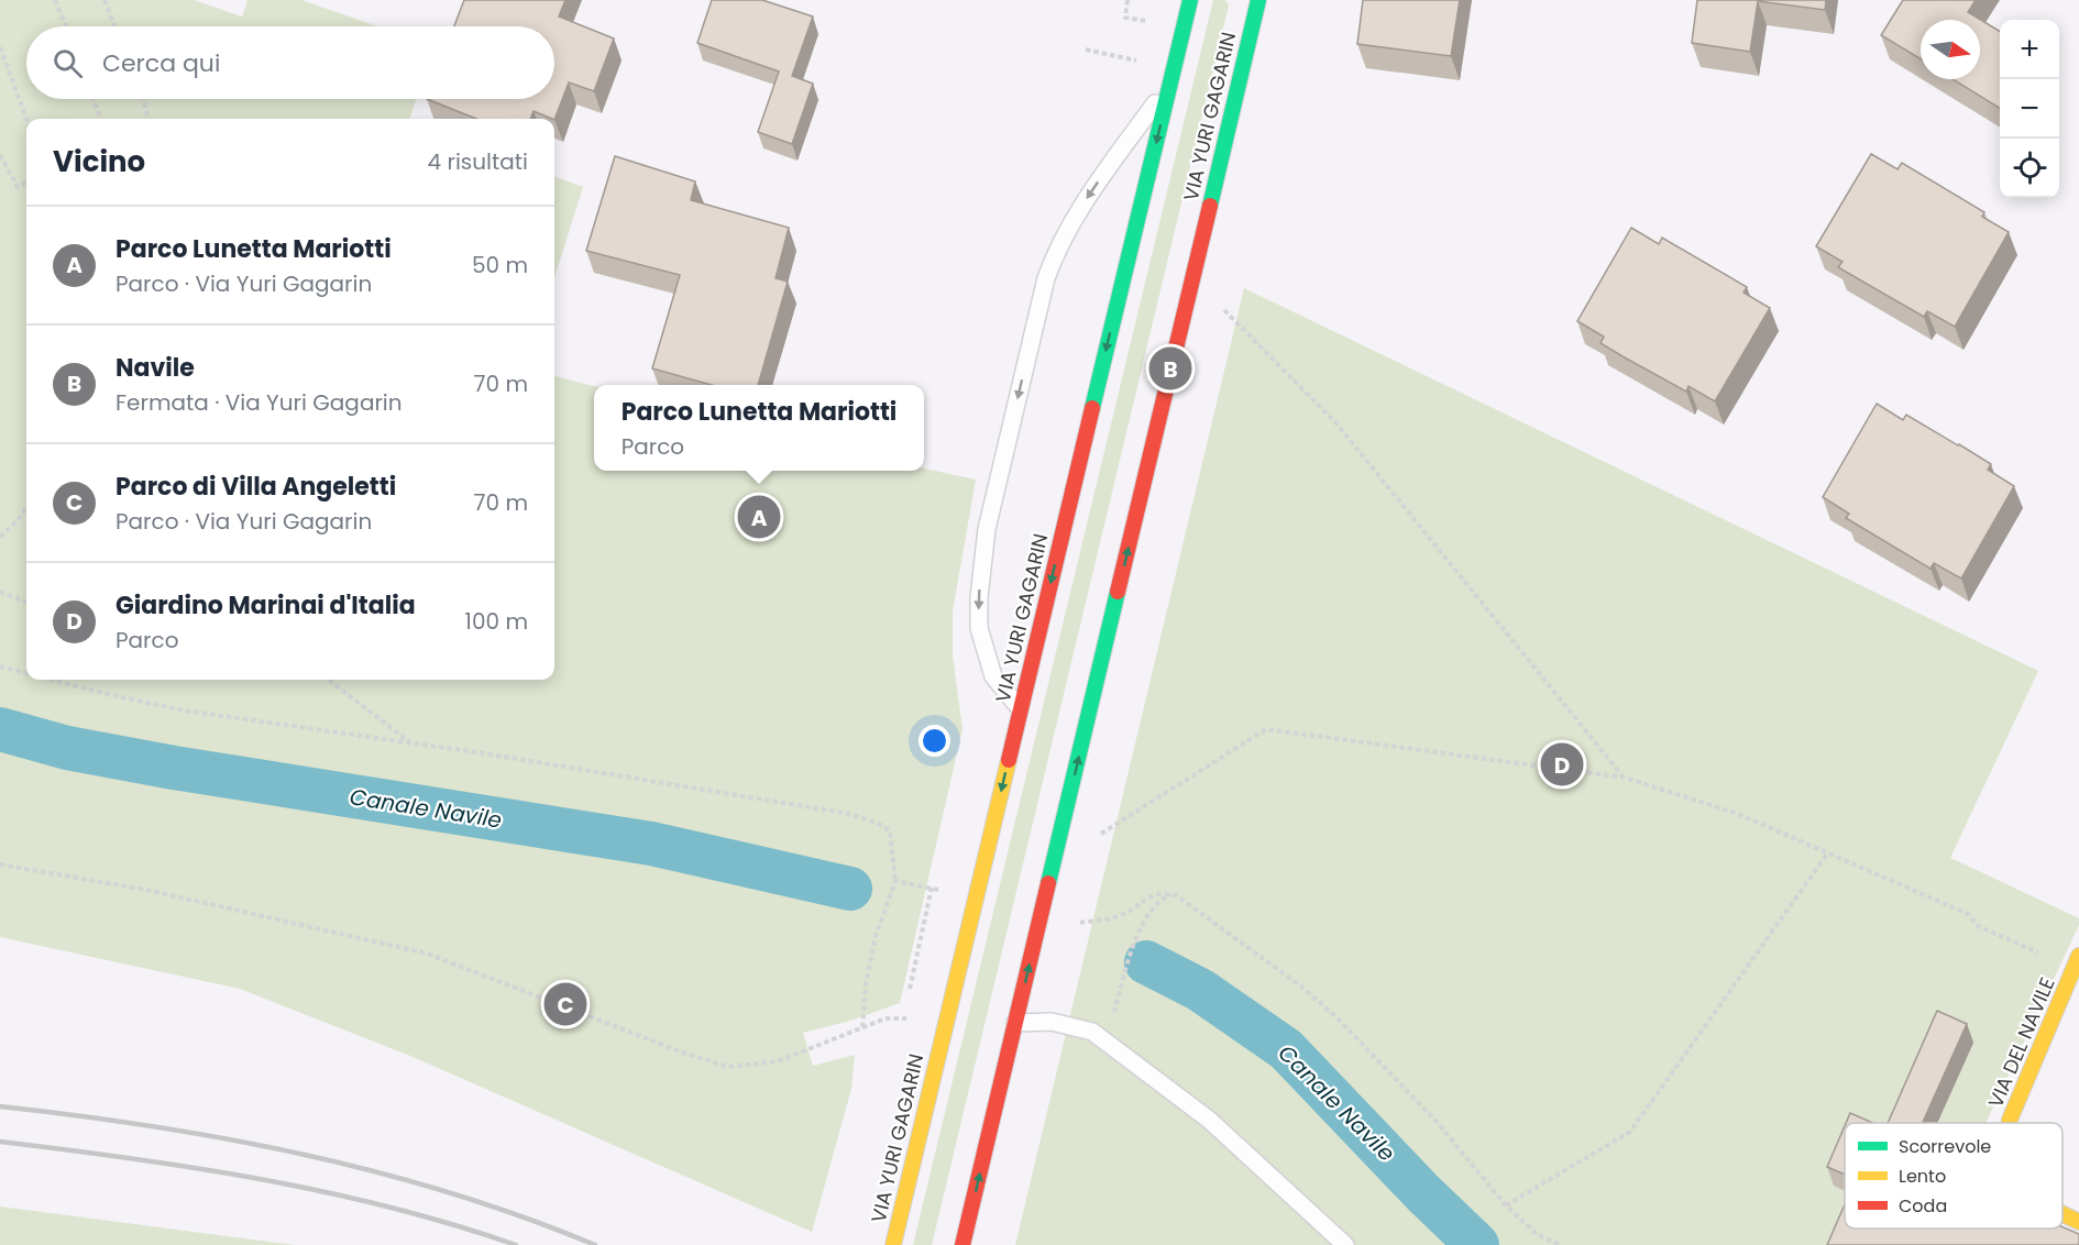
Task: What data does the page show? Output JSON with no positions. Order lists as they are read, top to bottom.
{
  "streets": {
    "main road": ["VIA YURI GAGARIN", "VIA DEL NAVILE"]
  },
  "water": ["Canale Navile"],
  "legend": ["Scorrevole", "Lento", "Coda"],
  "north": "right",
  "page": {
    "map_buttons": ["+", "−"],
    "search": "Cerca qui",
    "heading": ["Vicino", "4 risultati"],
    "list": [
      {
        "mark": "A",
        "name": "Parco Lunetta Mariotti",
        "note": "Parco · Via Yuri Gagarin",
        "value": "50 m"
      },
      {
        "mark": "B",
        "name": "Navile",
        "note": "Fermata · Via Yuri Gagarin",
        "value": "70 m"
      },
      {
        "mark": "C",
        "name": "Parco di Villa Angeletti",
        "note": "Parco · Via Yuri Gagarin",
        "value": "70 m"
      },
      {
        "mark": "D",
        "name": "Giardino Marinai d'Italia",
        "note": "Parco",
        "value": "100 m"
      }
    ],
    "pins": [
      "B",
      "A",
      "D",
      "C"
    ],
    "popup": ["Parco Lunetta Mariotti", "Parco"]
  }
}
